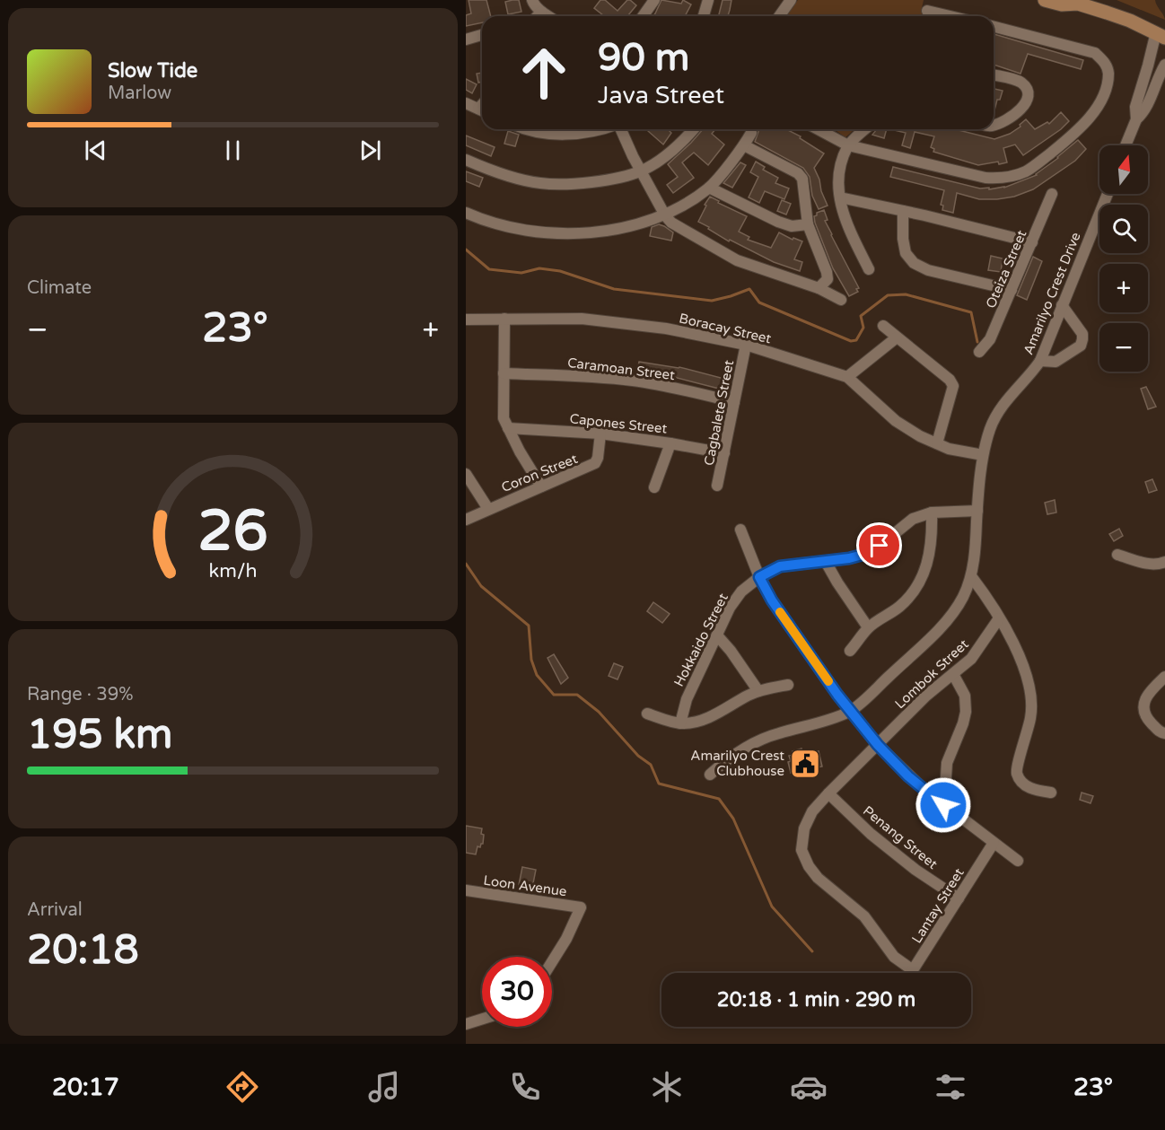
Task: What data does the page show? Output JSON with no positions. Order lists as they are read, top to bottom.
{
  "streets": {
    "street": [
      "Oteiza Street",
      "Amarilyo Crest Drive",
      "Boracay Street",
      "Caramoan Street",
      "Cagbalete Street",
      "Capones Street",
      "Coron Street",
      "Hokkaido Street",
      "Lombok Street",
      "Penang Street",
      "Loon Avenue",
      "Lantay Street"
    ]
  },
  "crossings": [
    ["Amarilyo Crest Drive", "Boracay Street"],
    ["Boracay Street", "Cagbalete Street"],
    ["Caramoan Street", "Cagbalete Street"],
    ["Cagbalete Street", "Capones Street"],
    ["Capones Street", "Coron Street"],
    ["Lombok Street", "Penang Street"],
    ["Lombok Street", "Lantay Street"],
    ["Penang Street", "Lantay Street"]
  ],
  "places": {
    "public building": ["Amarilyo Crest Clubhouse"]
  },
  "north": "top",
  "page": {
    "turn": ["90 m", "Java Street"],
    "song": ["Slow Tide", "Marlow"],
    "map_buttons": ["+", "−"],
    "tile": [
      "Climate",
      ["Range · 39%", "195 km"],
      ["Arrival", "20:18"]
    ],
    "heat": ["−", "23°", "+"],
    "limit": "30",
    "trip": "20:18 · 1 min · 290 m",
    "tabs": ["20:17", "23°"],
    "gauge": ["26", "km/h"]
  }
}
